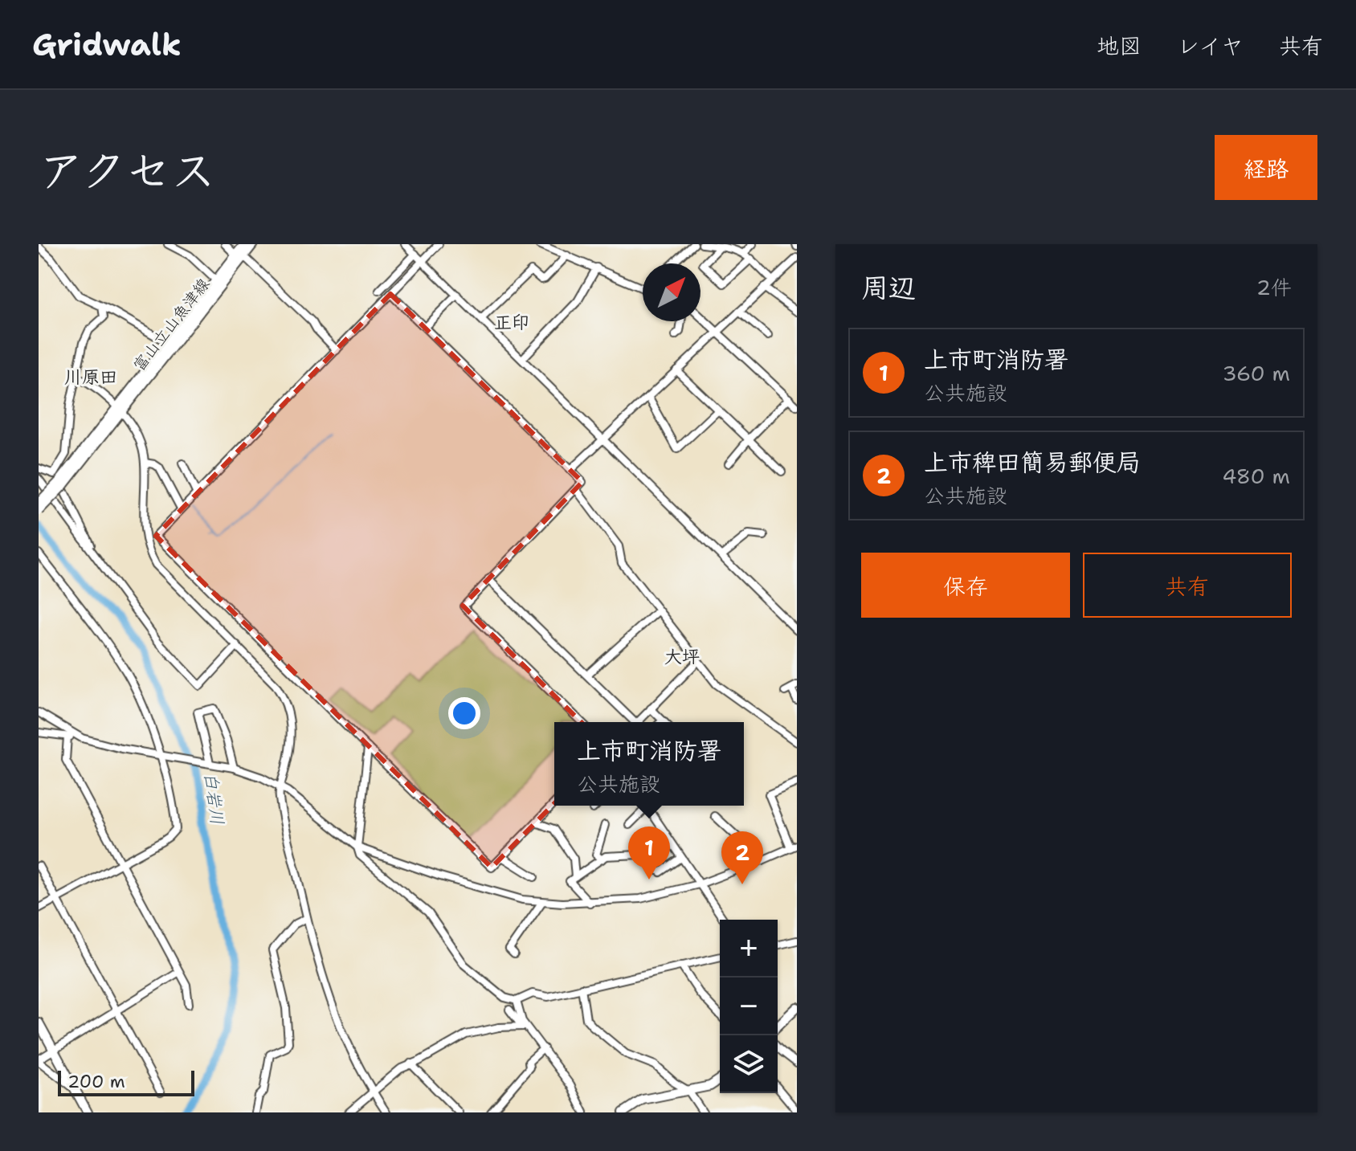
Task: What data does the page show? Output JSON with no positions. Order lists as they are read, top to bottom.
{
  "streets": {
    "main road": ["富山立山魚津線"]
  },
  "districts": ["正印", "川原田", "大坪"],
  "water": ["白岩川"],
  "scale_bar": "200 m",
  "north": "top right",
  "page": {
    "header": "Gridwalk",
    "nav": ["地図", "レイヤ", "共有"],
    "title": "アクセス",
    "buttons": [
      "経路",
      ["保存", "共有"]
    ],
    "heading": ["周辺", "2件"],
    "list": [
      {
        "mark": "1",
        "name": "上市町消防署",
        "note": "公共施設",
        "value": "360 m"
      },
      {
        "mark": "2",
        "name": "上市稗田簡易郵便局",
        "note": "公共施設",
        "value": "480 m"
      }
    ],
    "popup": ["上市町消防署", "公共施設"],
    "pins": ["1", "2"],
    "map_buttons": ["+", "−"],
    "scale": "200 m"
  }
}
